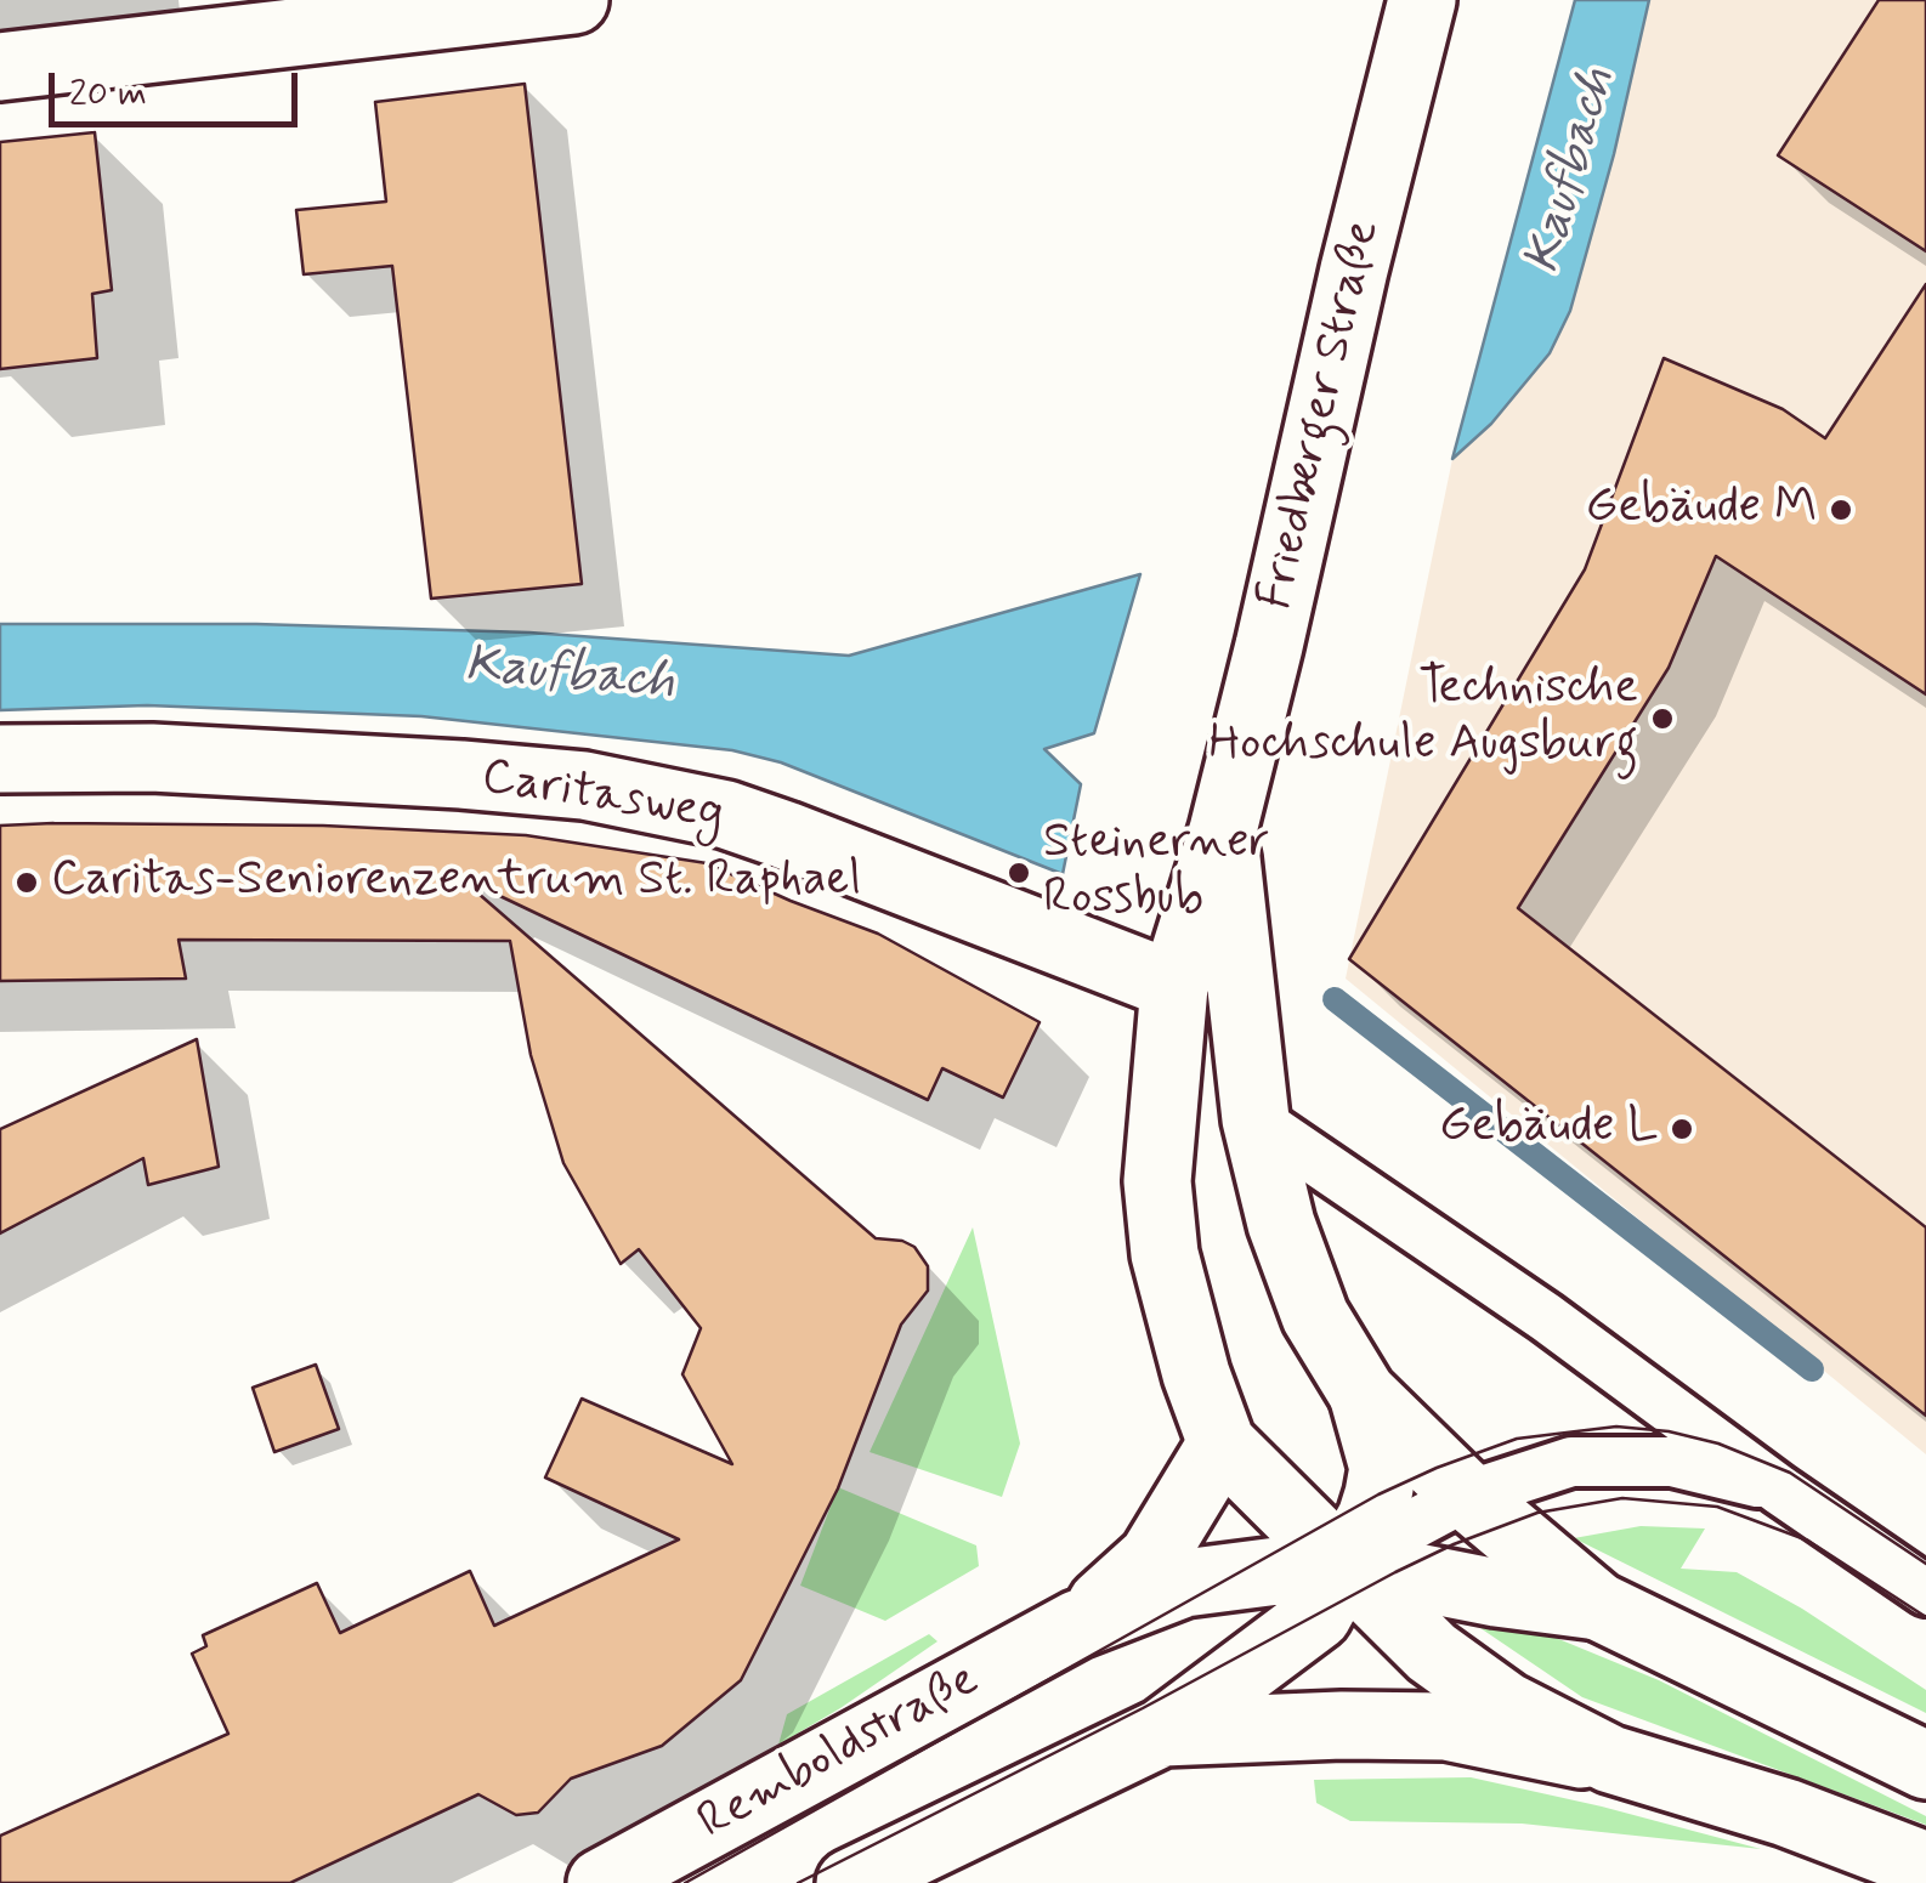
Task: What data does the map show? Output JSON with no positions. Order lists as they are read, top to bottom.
{
  "streets": {
    "street": ["Friedberger Straße", "Caritasweg", "Remboldstraße"]
  },
  "crossings": [
    ["Friedberger Straße", "Caritasweg"],
    ["Friedberger Straße", "Remboldstraße"]
  ],
  "water": ["Kaufbach"],
  "places": [
    "Gebäude M",
    "Technische Hochschule Augsburg",
    "Steinerner Rossbub",
    "Caritas-Seniorenzentrum St. Raphael",
    "Gebäude L"
  ],
  "scale_bar": "20 m"
}
